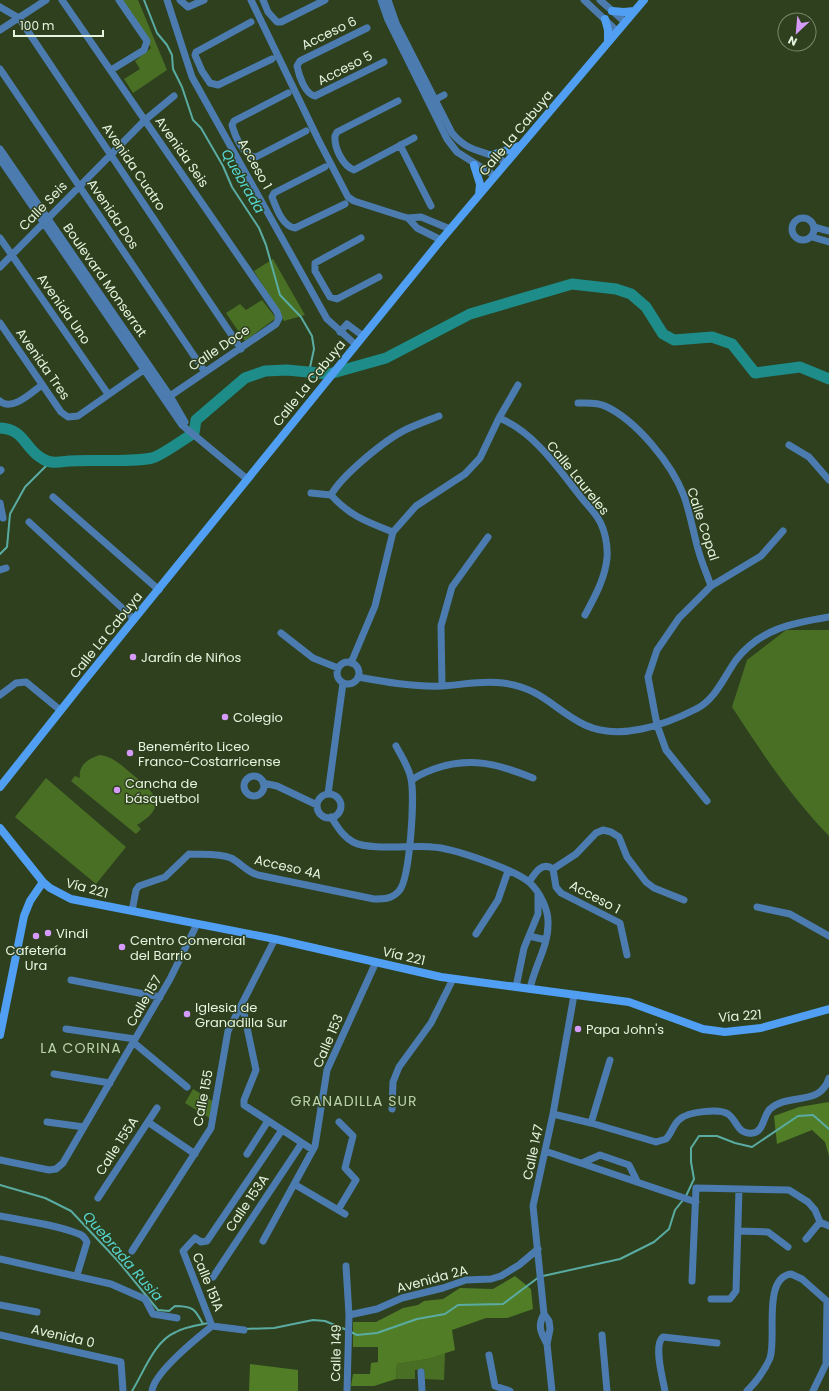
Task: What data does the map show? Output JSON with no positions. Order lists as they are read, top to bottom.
{
  "streets": {
    "street": [
      "Acceso 6",
      "Acceso 5",
      "Calle La Cabuya",
      "Avenida Seis",
      "Acceso 1",
      "Avenida Cuatro",
      "Calle Seis",
      "Avenida Dos",
      "Boulevard Monserrat",
      "Avenida Uno",
      "Calle Doce",
      "Avenida Tres",
      "Calle Laureles",
      "Calle Copal",
      "Acceso 4A",
      "Vía 221",
      "Calle 157",
      "Calle 153",
      "Calle 155",
      "Calle 155A",
      "Calle 147",
      "Calle 153A",
      "Avenida 2A",
      "Calle 151A",
      "Avenida 0",
      "Calle 149"
    ]
  },
  "crossings": [
    ["Acceso 6", "Acceso 5"],
    ["Calle La Cabuya", "Acceso 1"],
    ["Calle La Cabuya", "Boulevard Monserrat"],
    ["Avenida Seis", "Calle Seis"],
    ["Avenida Seis", "Calle Doce"],
    ["Avenida Cuatro", "Calle Seis"],
    ["Avenida Cuatro", "Calle Doce"],
    ["Calle Seis", "Avenida Dos"],
    ["Calle Seis", "Boulevard Monserrat"],
    ["Calle Seis", "Avenida Uno"],
    ["Avenida Dos", "Calle Doce"],
    ["Boulevard Monserrat", "Calle Doce"],
    ["Avenida Uno", "Avenida Tres"],
    ["Acceso 4A", "Vía 221"],
    ["Vía 221", "Calle 157"],
    ["Vía 221", "Calle 153"],
    ["Vía 221", "Calle 155"],
    ["Vía 221", "Calle 147"],
    ["Calle 147", "Avenida 2A"],
    ["Avenida 2A", "Calle 149"]
  ],
  "districts": ["LA CORINA", "GRANADILLA SUR"],
  "water": ["Quebrada", "Quebrada Rusia"],
  "places": [
    "Jardín de Niños",
    "Colegio",
    "Benemérito Liceo Franco-Costarricense",
    "Cancha de básquetbol",
    "Vindi",
    "Cafetería Ura",
    "Centro Comercial del Barrio",
    "Iglesia de Granadilla Sur",
    "Papa John's"
  ],
  "scale_bar": "100 m",
  "north": "bottom left"
}
